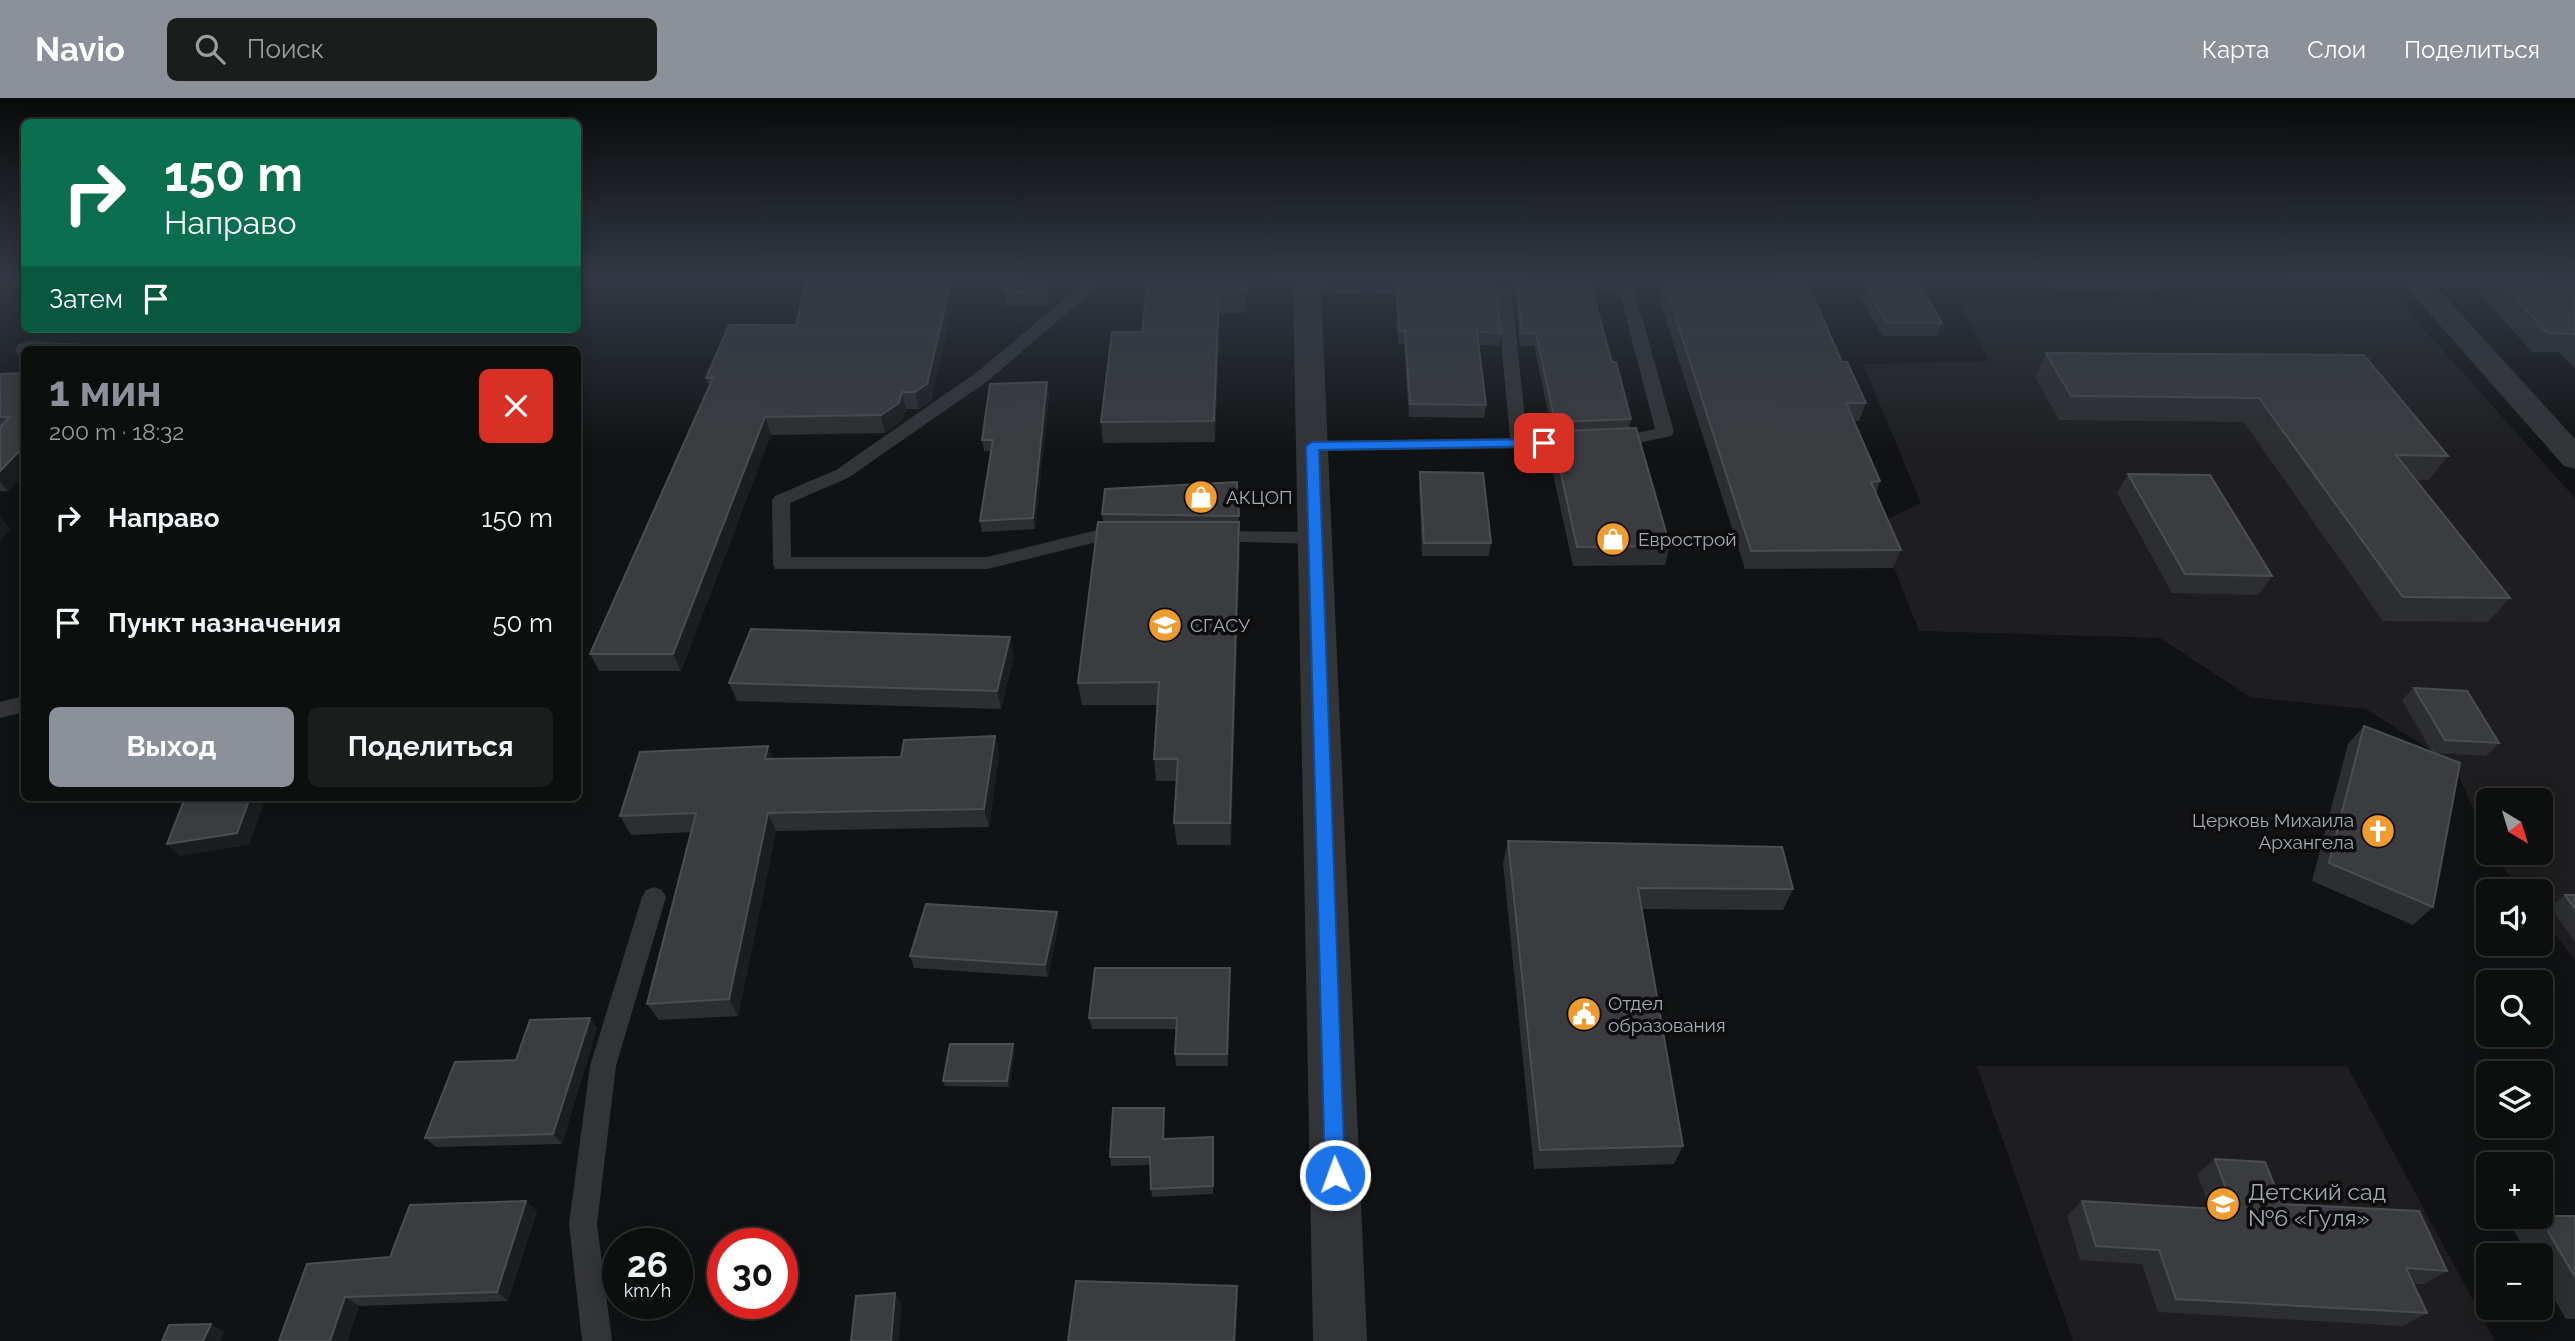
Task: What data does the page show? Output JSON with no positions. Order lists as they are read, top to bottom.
{
  "places": {
    "shop": ["АКЦОП", "Еврострой"],
    "school or university": ["СГАСУ", "Детский сад №6 «Гуля»"],
    "church": ["Церковь Михаила Архангела"],
    "public building": ["Отдел образования"]
  },
  "north": "bottom right",
  "page": {
    "header": "Navio",
    "search": "Поиск",
    "nav": ["Карта", "Слои", "Поделиться"],
    "turn": ["150 m", "Направо"],
    "then": "Затем",
    "heading": ["1 мин", "200 m · 18:32"],
    "list": [
      {
        "name": "Направо",
        "value": "150 m"
      },
      {
        "name": "Пункт назначения",
        "value": "50 m"
      }
    ],
    "buttons": ["Выход", "Поделиться"],
    "map_buttons": ["+", "−"],
    "speed": "26 km/h",
    "limit": "30"
  }
}
